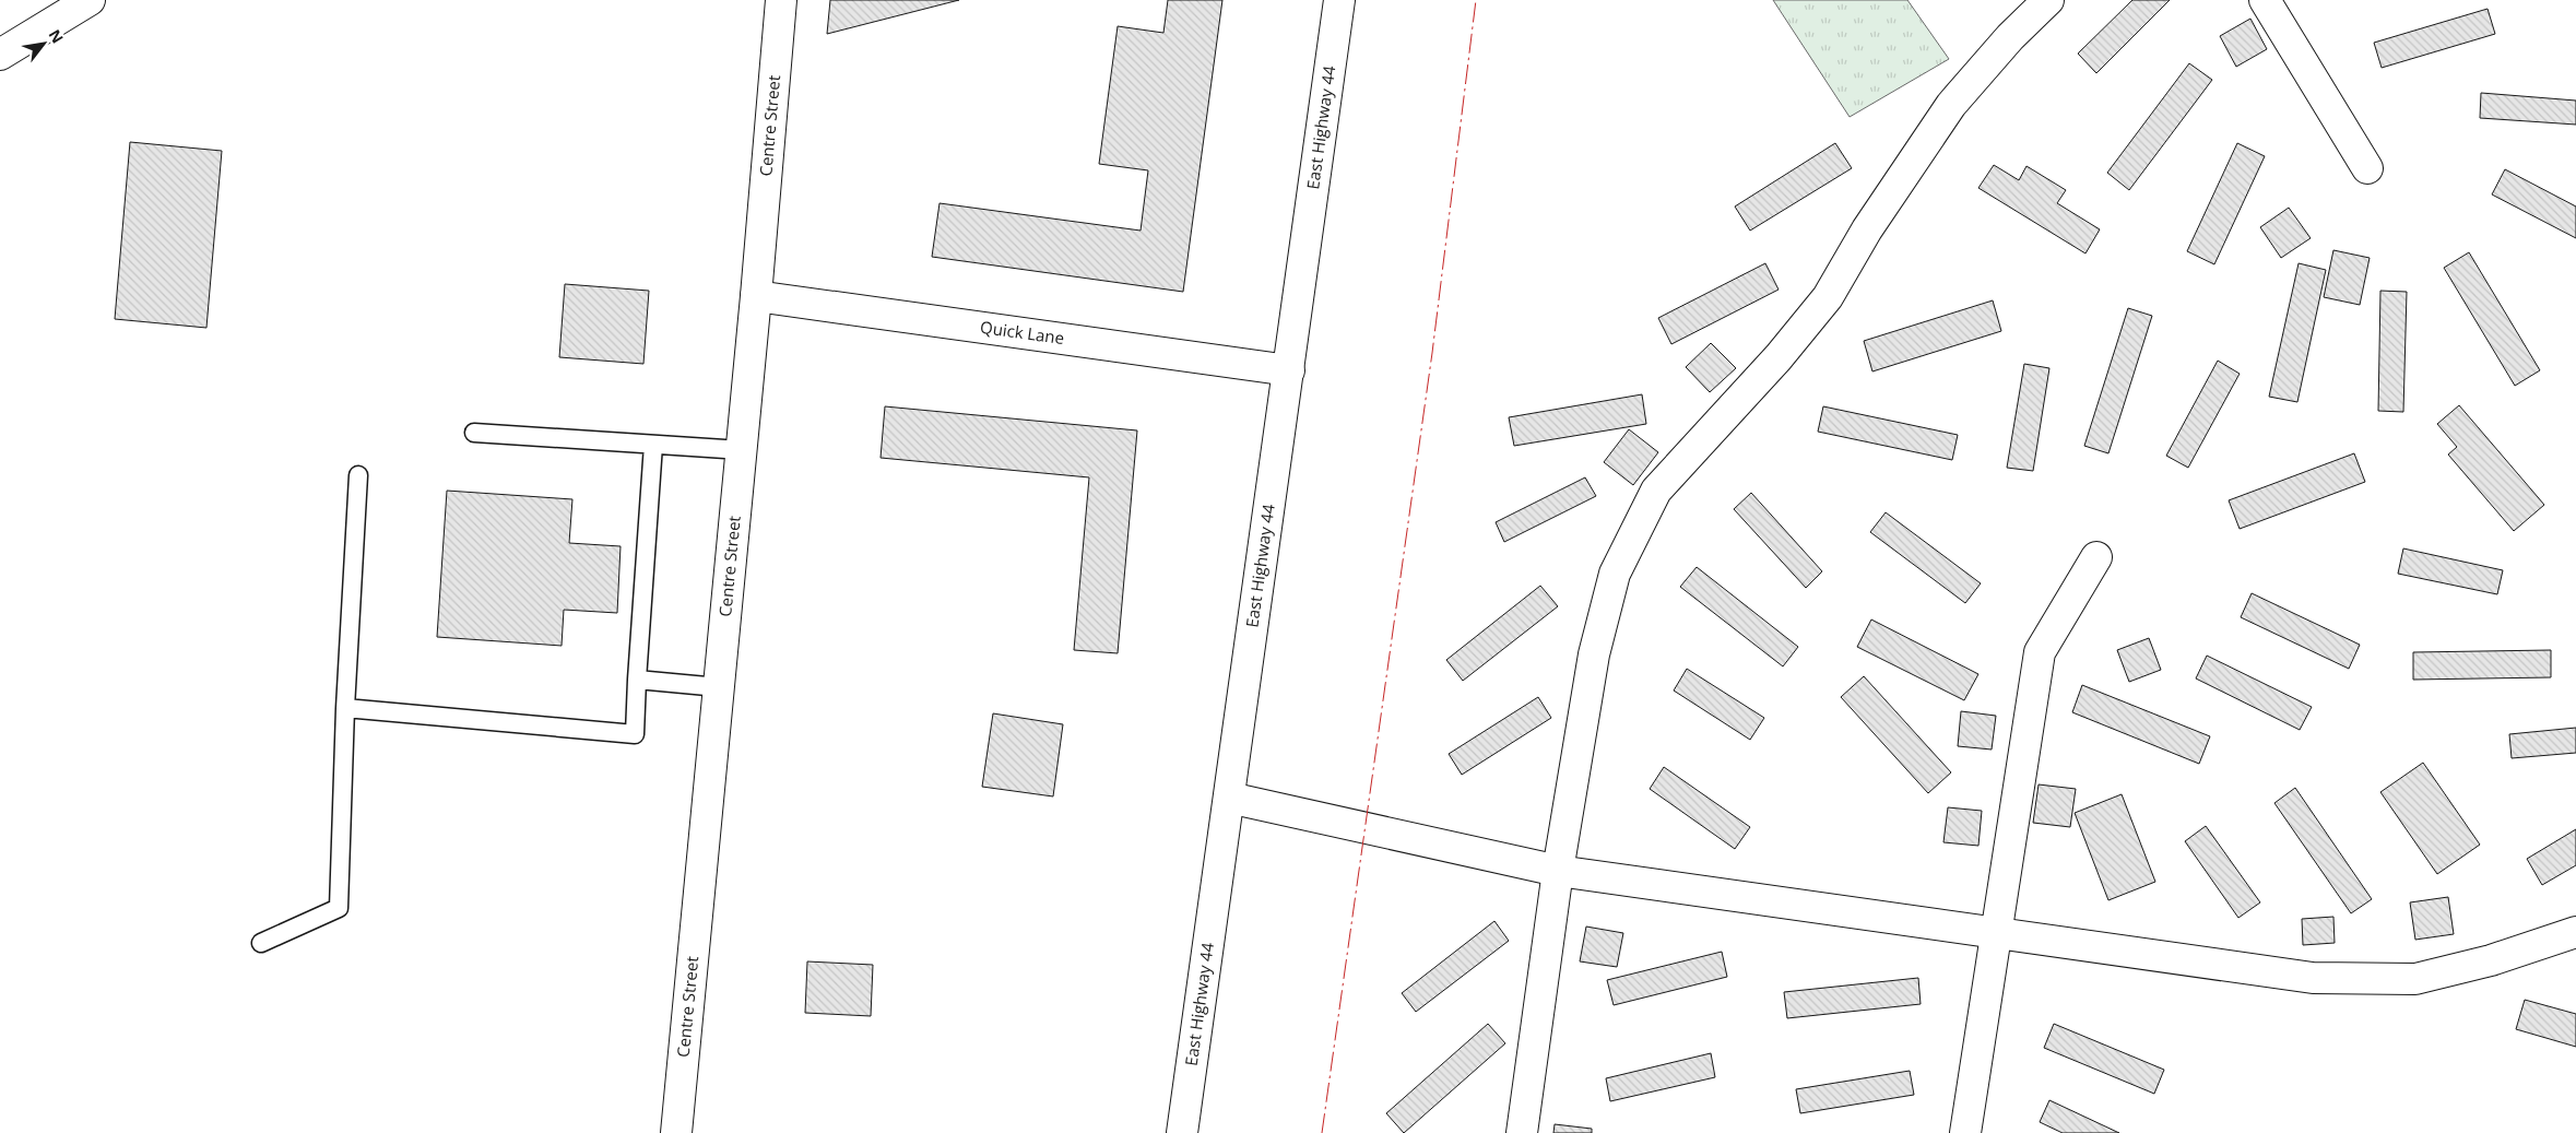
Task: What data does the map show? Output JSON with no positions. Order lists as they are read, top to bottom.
{
  "streets": {
    "street": ["Centre Street", "East Highway 44", "Quick Lane"]
  },
  "crossings": [
    ["Centre Street", "Quick Lane"],
    ["East Highway 44", "Quick Lane"]
  ],
  "north": "top right"
}
